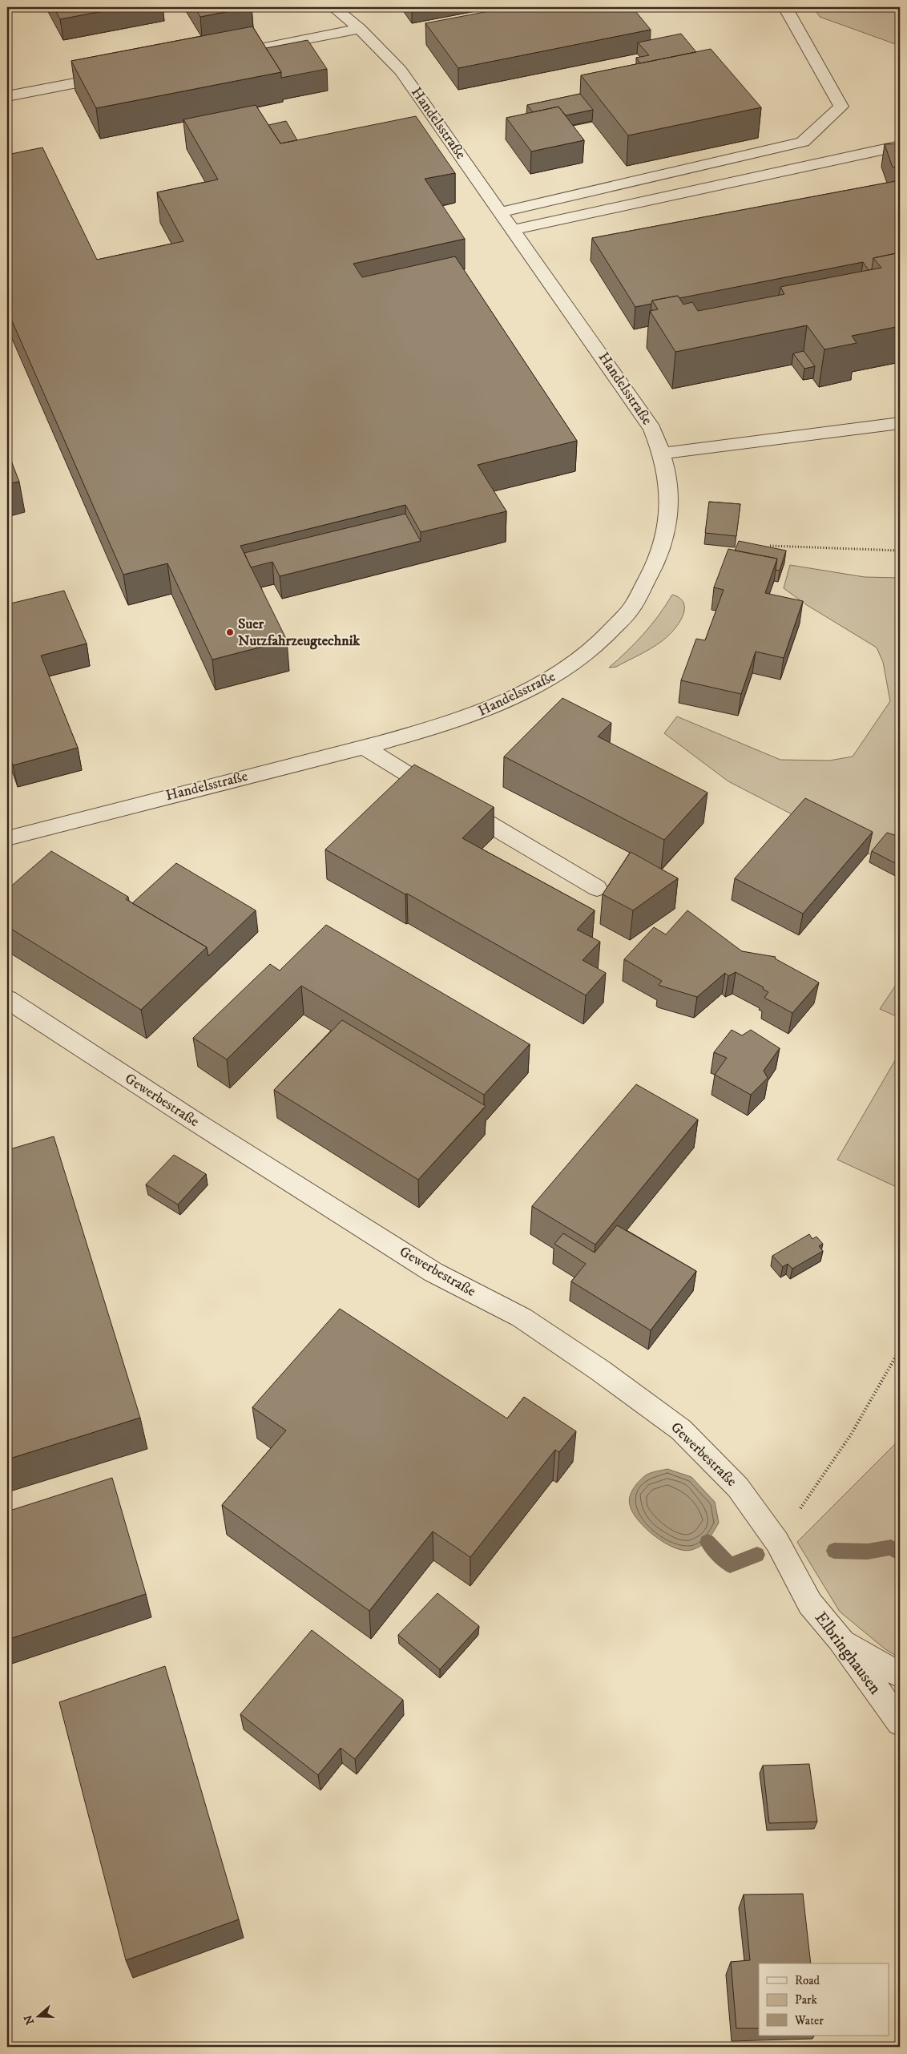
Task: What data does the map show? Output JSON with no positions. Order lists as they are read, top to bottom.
{
  "streets": {
    "street": ["Handelsstraße", "Gewerbestraße", "Elbringhausen"]
  },
  "crossings": [
    ["Gewerbestraße", "Elbringhausen"]
  ],
  "places": ["Suer Nutzfahrzeugtechnik"],
  "legend": ["Road", "Park", "Water"],
  "north": "left"
}
